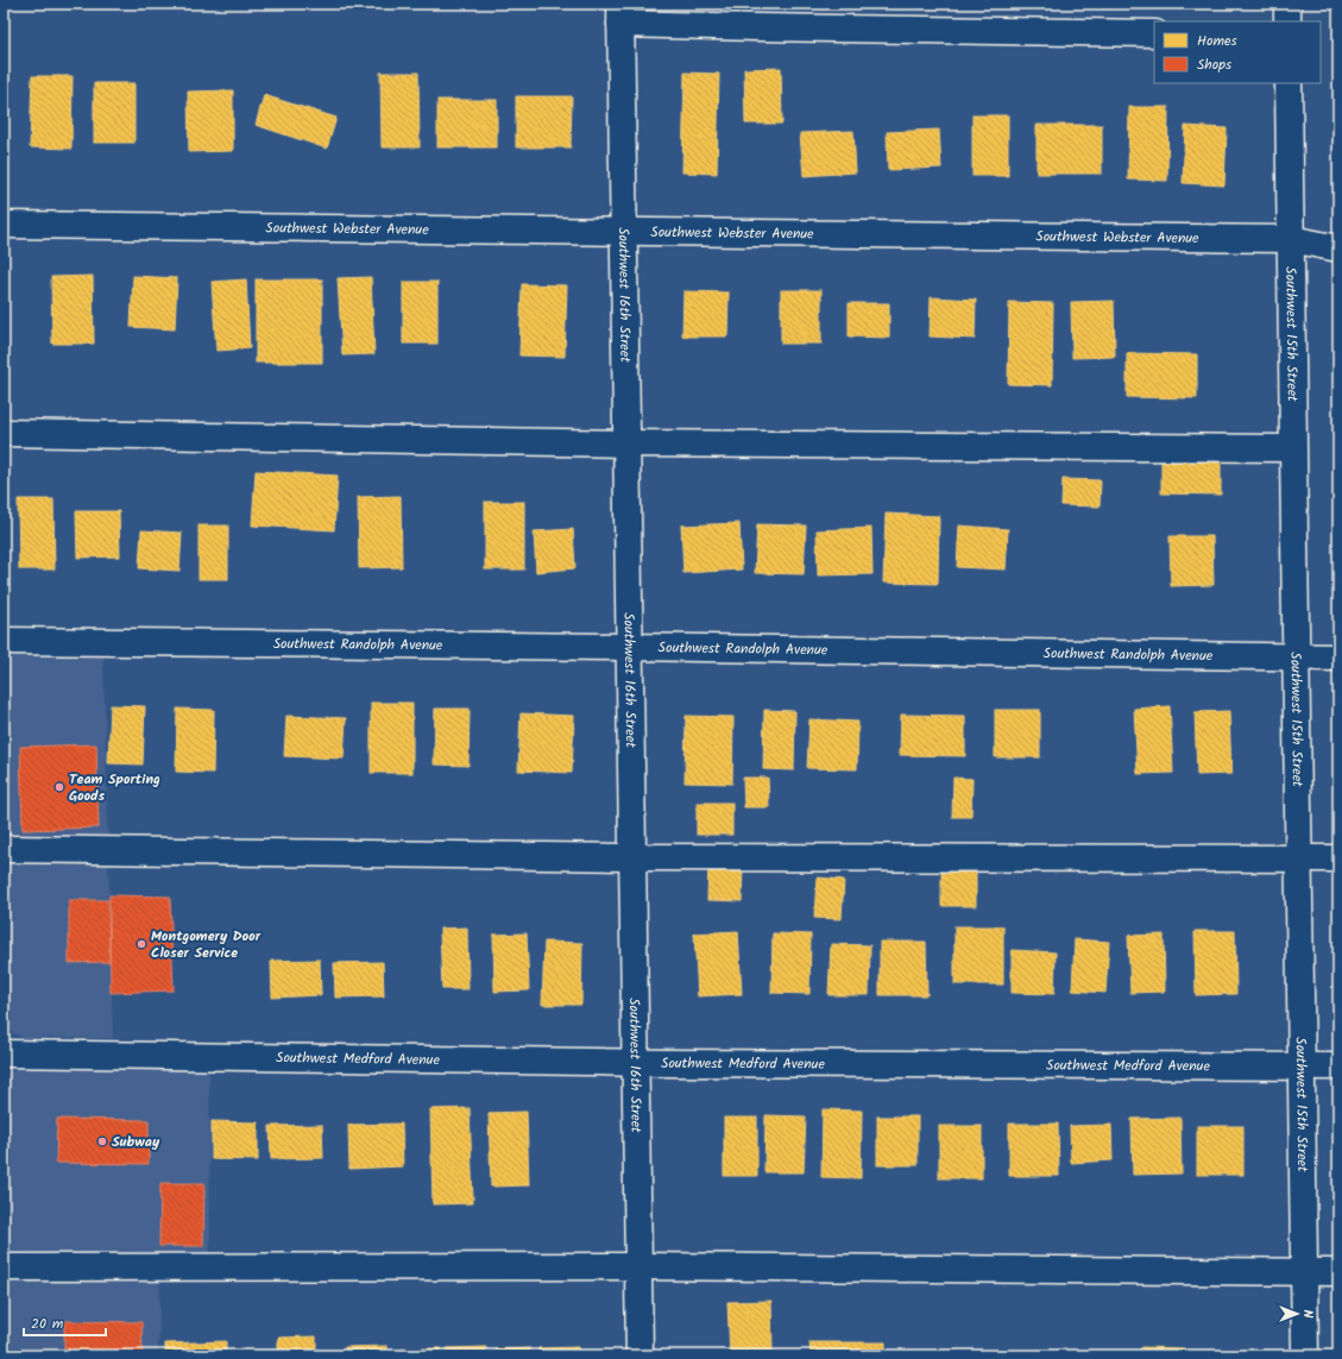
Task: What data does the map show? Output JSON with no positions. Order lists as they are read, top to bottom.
{
  "streets": {
    "street": [
      "Southwest Webster Avenue",
      "Southwest 16th Street",
      "Southwest 15th Street",
      "Southwest Randolph Avenue",
      "Southwest Medford Avenue"
    ]
  },
  "crossings": [
    ["Southwest Webster Avenue", "Southwest 16th Street"],
    ["Southwest Webster Avenue", "Southwest 15th Street"],
    ["Southwest 16th Street", "Southwest Randolph Avenue"],
    ["Southwest 16th Street", "Southwest Medford Avenue"],
    ["Southwest 15th Street", "Southwest Randolph Avenue"],
    ["Southwest 15th Street", "Southwest Medford Avenue"]
  ],
  "places": ["Team Sporting Goods", "Montgomery Door Closer Service", "Subway"],
  "legend": ["Homes", "Shops"],
  "scale_bar": "20 m",
  "north": "right"
}
